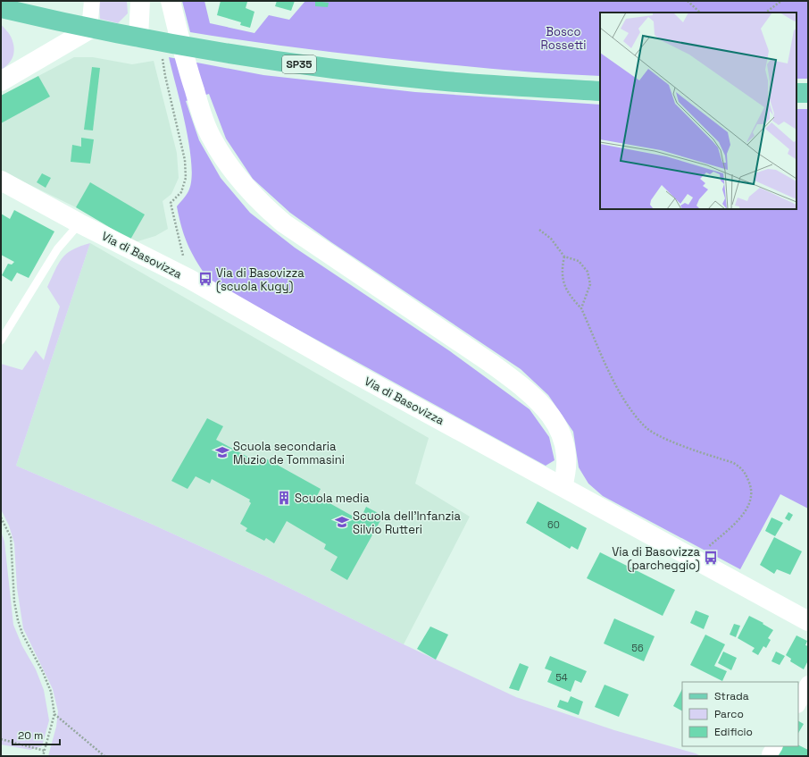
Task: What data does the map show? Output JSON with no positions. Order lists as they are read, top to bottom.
{
  "streets": {
    "main road": ["SP35", "Via di Basovizza"]
  },
  "parks": ["Bosco Rossetti"],
  "places": {
    "bus stop": ["Via di Basovizza (scuola Kugy)", "Via di Basovizza (parcheggio)"],
    "school or university": ["Scuola secondaria Muzio de Tommasini", "Scuola dell'Infanzia Silvio Rutteri"],
    "building": ["Scuola media"]
  },
  "house_numbers": ["60", "56", "54"],
  "legend": ["Strada", "Parco", "Edificio"],
  "scale_bar": "20 m"
}
